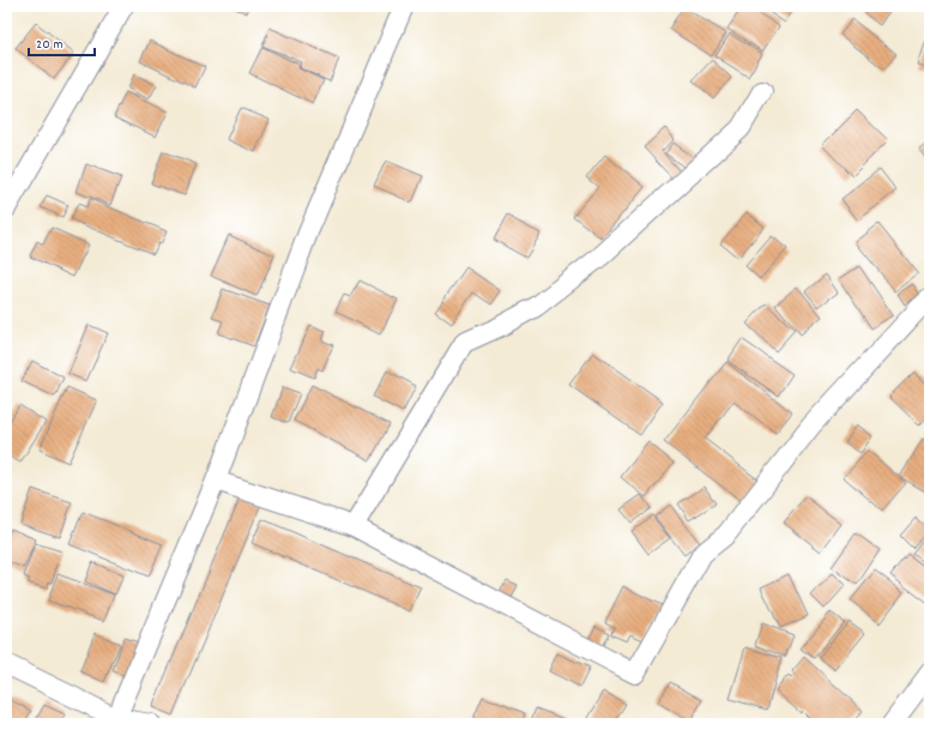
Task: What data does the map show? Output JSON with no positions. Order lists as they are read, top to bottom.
{
  "scale_bar": "20 m"
}
